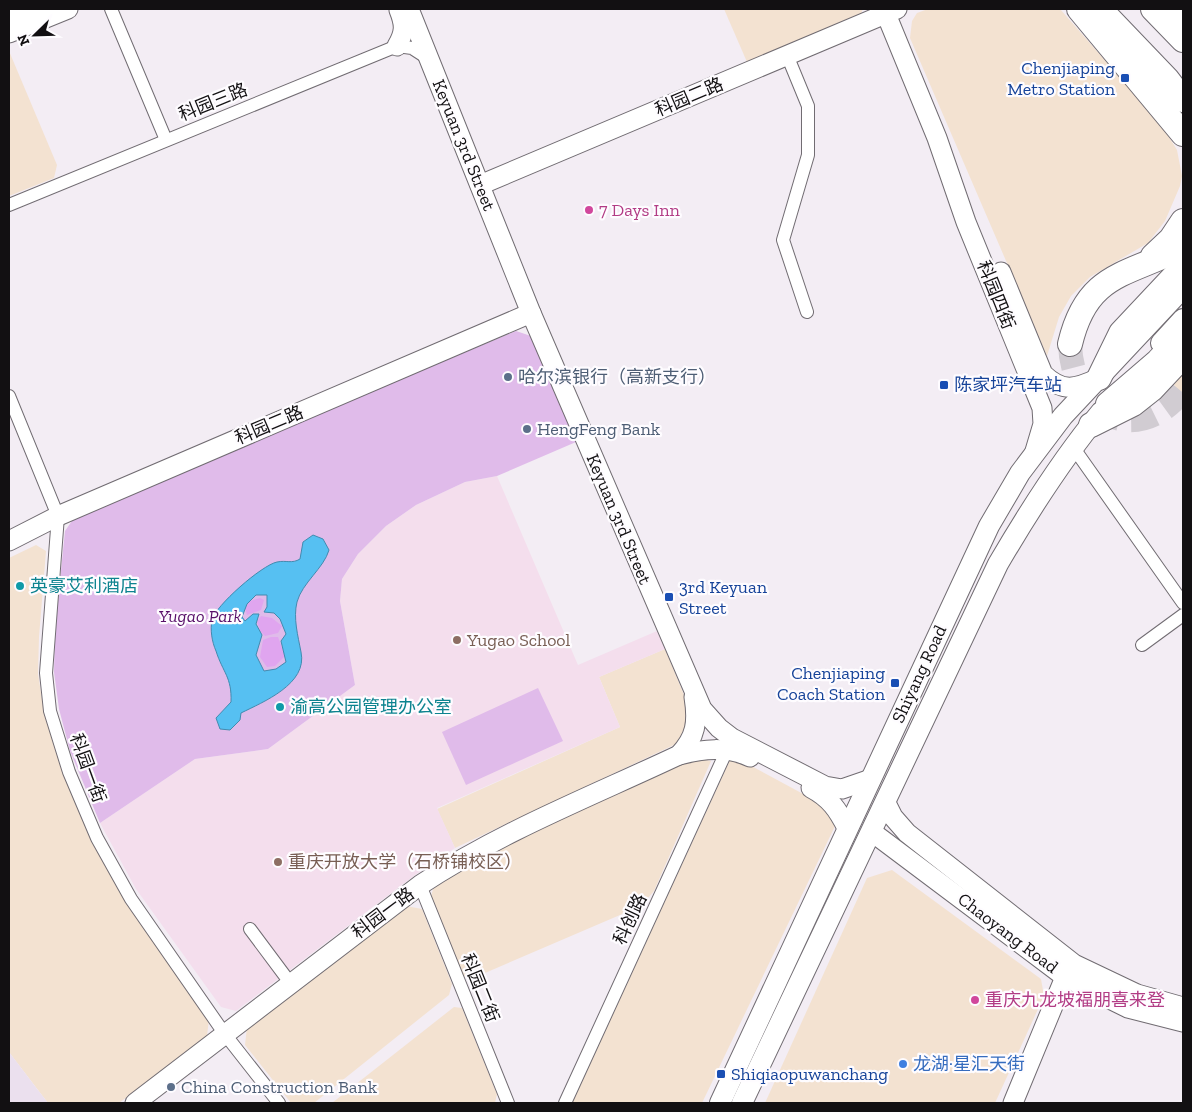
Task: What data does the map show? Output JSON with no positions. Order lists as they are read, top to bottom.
{
  "streets": {
    "main road": ["Shiyang Road"],
    "street": [
      "科园二路",
      "科园三路",
      "Keyuan 3rd Street",
      "科园四街",
      "科园一街",
      "科园一路",
      "科创路",
      "Chaoyang Road",
      "科园二街"
    ]
  },
  "crossings": [
    ["科园二路", "Keyuan 3rd Street"],
    ["科园二路", "科园四街"],
    ["科园二路", "科园一街"],
    ["Keyuan 3rd Street", "Shiyang Road"],
    ["科园四街", "Shiyang Road"],
    ["Shiyang Road", "Chaoyang Road"],
    ["科园一街", "科园一路"],
    ["科园一路", "科园二街"]
  ],
  "parks": ["Yugao Park"],
  "places": {
    "transit": [
      "Chenjiaping Metro Station",
      "陈家坪汽车站",
      "3rd Keyuan Street",
      "Chenjiaping Coach Station",
      "Shiqiaopuwanchang"
    ],
    "other": [
      "7 Days Inn",
      "哈尔滨银行（高新支行）",
      "HengFeng Bank",
      "英豪艾利酒店",
      "Yugao School",
      "渝高公园管理办公室",
      "重庆开放大学（石桥铺校区）",
      "重庆九龙坡福朋喜来登",
      "龙湖·星汇天街",
      "China Construction Bank"
    ]
  },
  "north": "bottom left"
}
